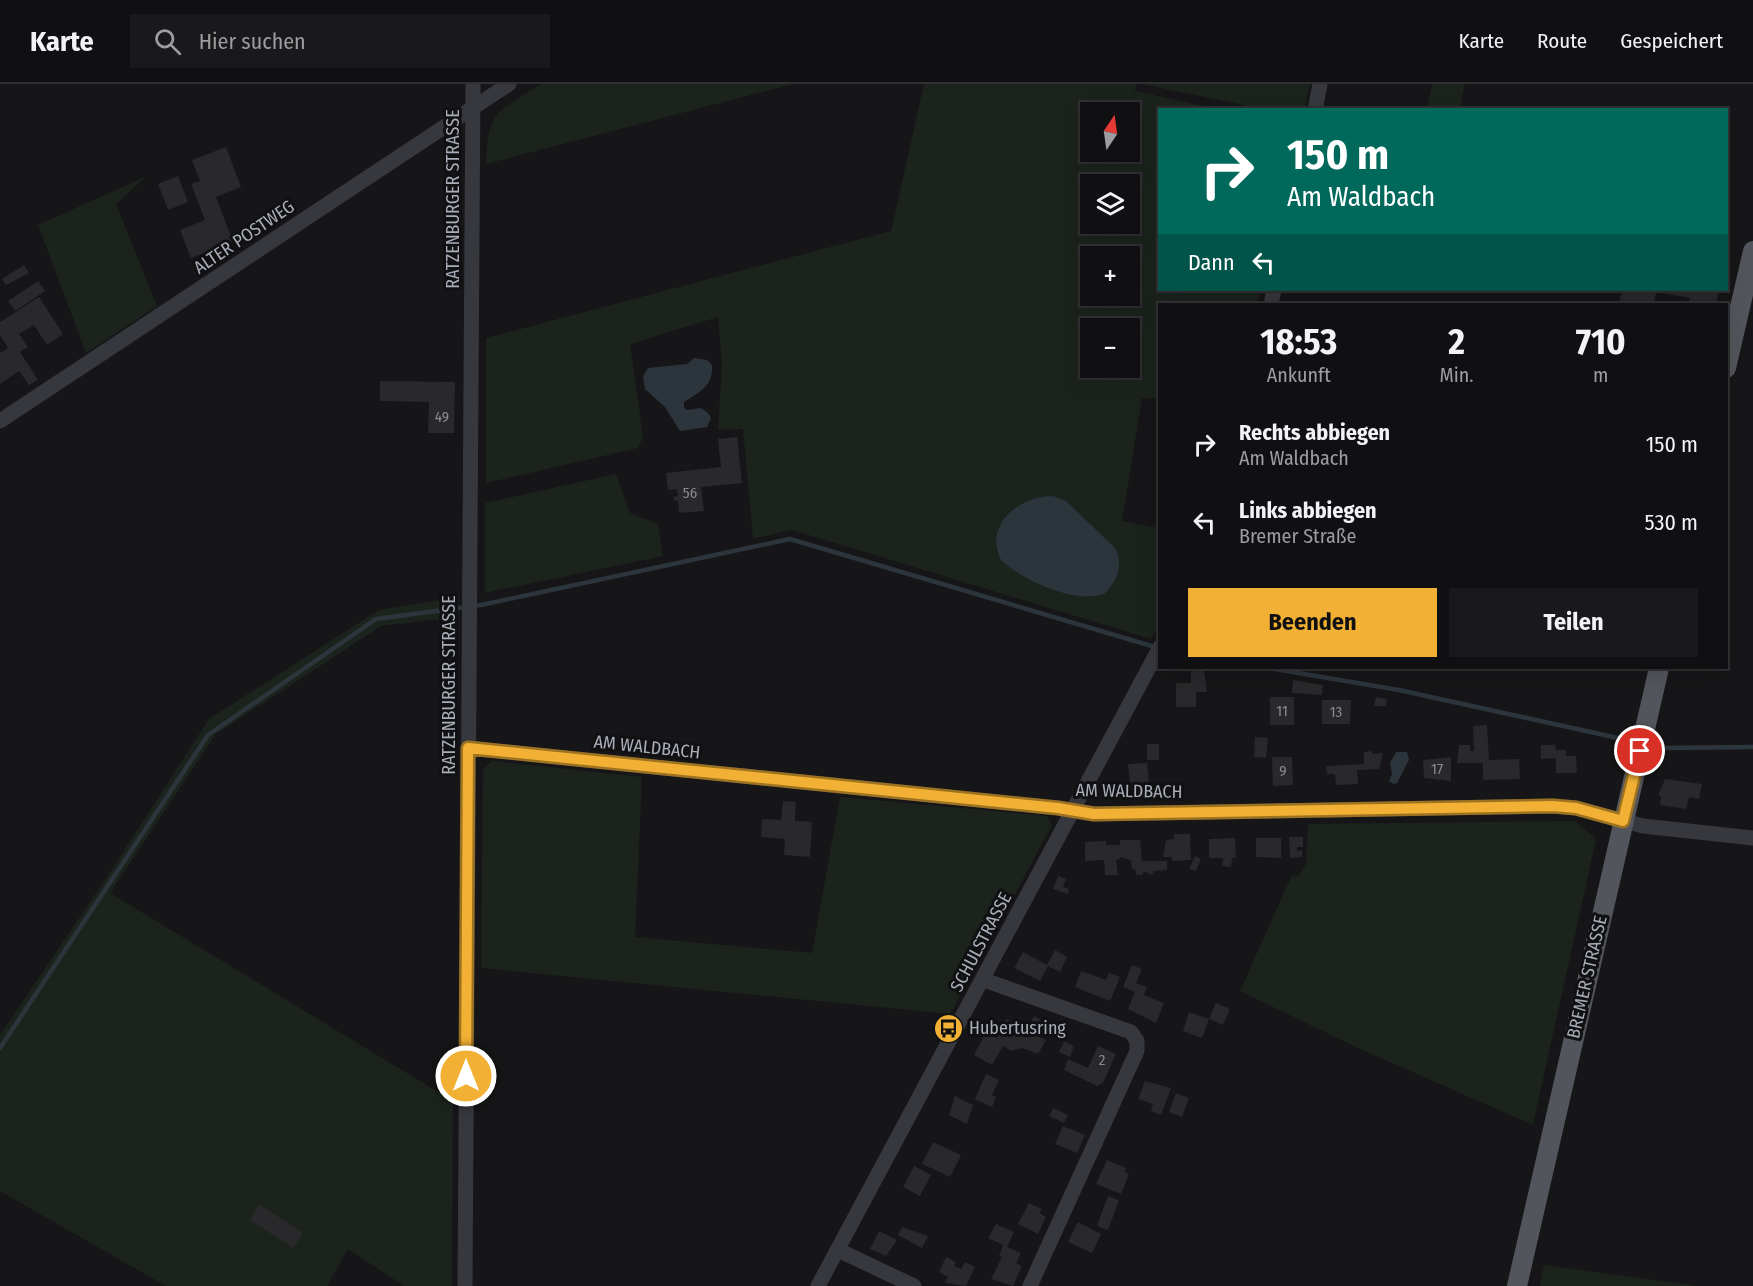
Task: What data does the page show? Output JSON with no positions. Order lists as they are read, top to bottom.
{
  "streets": {
    "main road": ["BREMER STRASSE"],
    "street": [
      "RATZENBURGER STRASSE",
      "ALTER POSTWEG",
      "AM WALDBACH",
      "SCHULSTRASSE"
    ]
  },
  "crossings": [
    ["RATZENBURGER STRASSE", "ALTER POSTWEG"],
    ["RATZENBURGER STRASSE", "AM WALDBACH"],
    ["AM WALDBACH", "SCHULSTRASSE"],
    ["AM WALDBACH", "BREMER STRASSE"]
  ],
  "places": {
    "bus stop": ["Hubertusring"]
  },
  "house_numbers": [
    "49",
    "56",
    "11",
    "13",
    "17",
    "9",
    "2"
  ],
  "north": "top",
  "page": {
    "header": "Karte",
    "search": "Hier suchen",
    "nav": ["Karte", "Route", "Gespeichert"],
    "map_buttons": ["+", "−"],
    "turn": ["150 m", "Am Waldbach"],
    "then": "Dann",
    "eta": [
      "18:53",
      "Ankunft",
      "2",
      "Min.",
      "710",
      "m"
    ],
    "list": [
      {
        "name": "Rechts abbiegen",
        "note": "Am Waldbach",
        "value": "150 m"
      },
      {
        "name": "Links abbiegen",
        "note": "Bremer Straße",
        "value": "530 m"
      }
    ],
    "buttons": ["Beenden", "Teilen"]
  }
}
